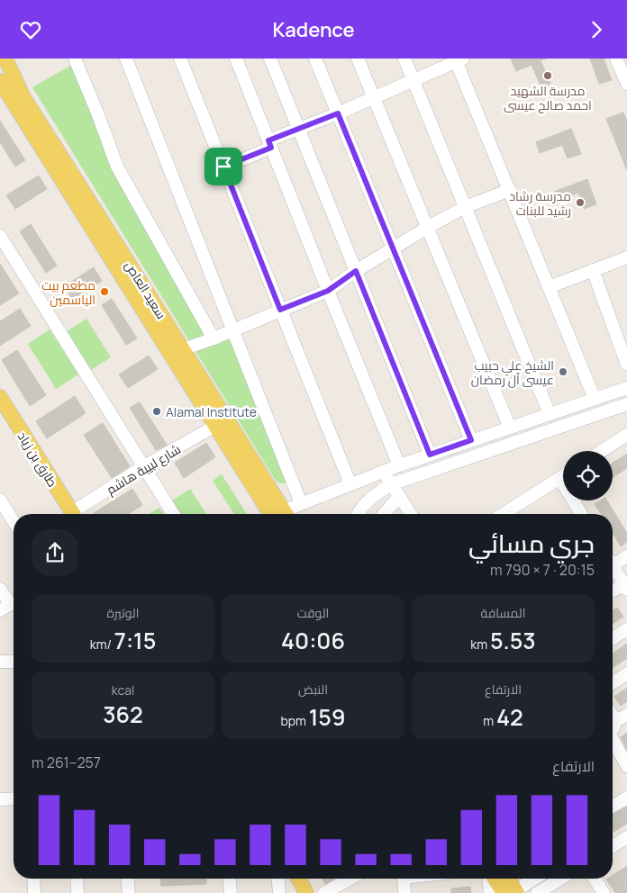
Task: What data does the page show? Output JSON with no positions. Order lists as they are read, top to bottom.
{
  "streets": {
    "main road": ["سعيد العاص", "طارق بن زياد"],
    "street": ["شارع لبيبة هاشم"]
  },
  "places": [
    "مدرسة الشهيد احمد صالح عيسى",
    "مدرسة رشاد رشيد للبنات",
    "مطعم بيت الياسمين",
    "الشيخ علي حبيب عيسى ٱل رمضان",
    "Alamal Institute"
  ],
  "page": {
    "header": "Kadence",
    "heading": ["جري مسائي", "20:15 · 7 × 790 m"],
    "stats": [
      ["المسافة", "5.53 km"],
      ["الوقت", "40:06"],
      ["الوتيرة", "7:15 /km"],
      ["الارتفاع", "42 m"],
      ["النبض", "159 bpm"],
      ["kcal", "362"]
    ],
    "chart": ["الارتفاع", "257–261 m"]
  }
}
